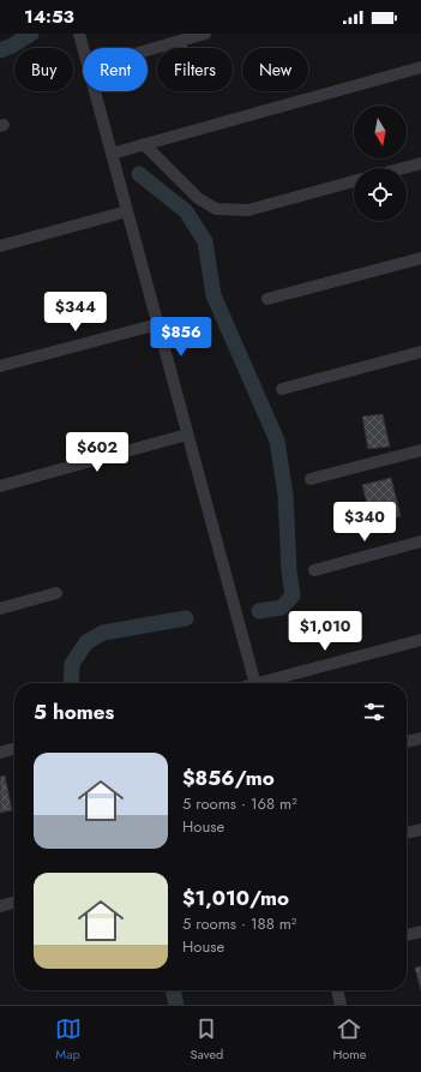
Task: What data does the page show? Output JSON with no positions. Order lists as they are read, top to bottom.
{
  "north": "bottom",
  "page": {
    "status": "14:53",
    "chip": [
      "Buy",
      "Rent",
      "Filters",
      "New"
    ],
    "price": [
      "$344",
      "$856",
      "$602",
      "$340",
      "$1,010"
    ],
    "heading": "5 homes",
    "list": [
      {
        "name": "$856/mo",
        "note": "5 rooms · 168 m² · House"
      },
      {
        "name": "$1,010/mo",
        "note": "5 rooms · 188 m² · House"
      }
    ],
    "tabs": ["Map", "Saved", "Home"]
  }
}
